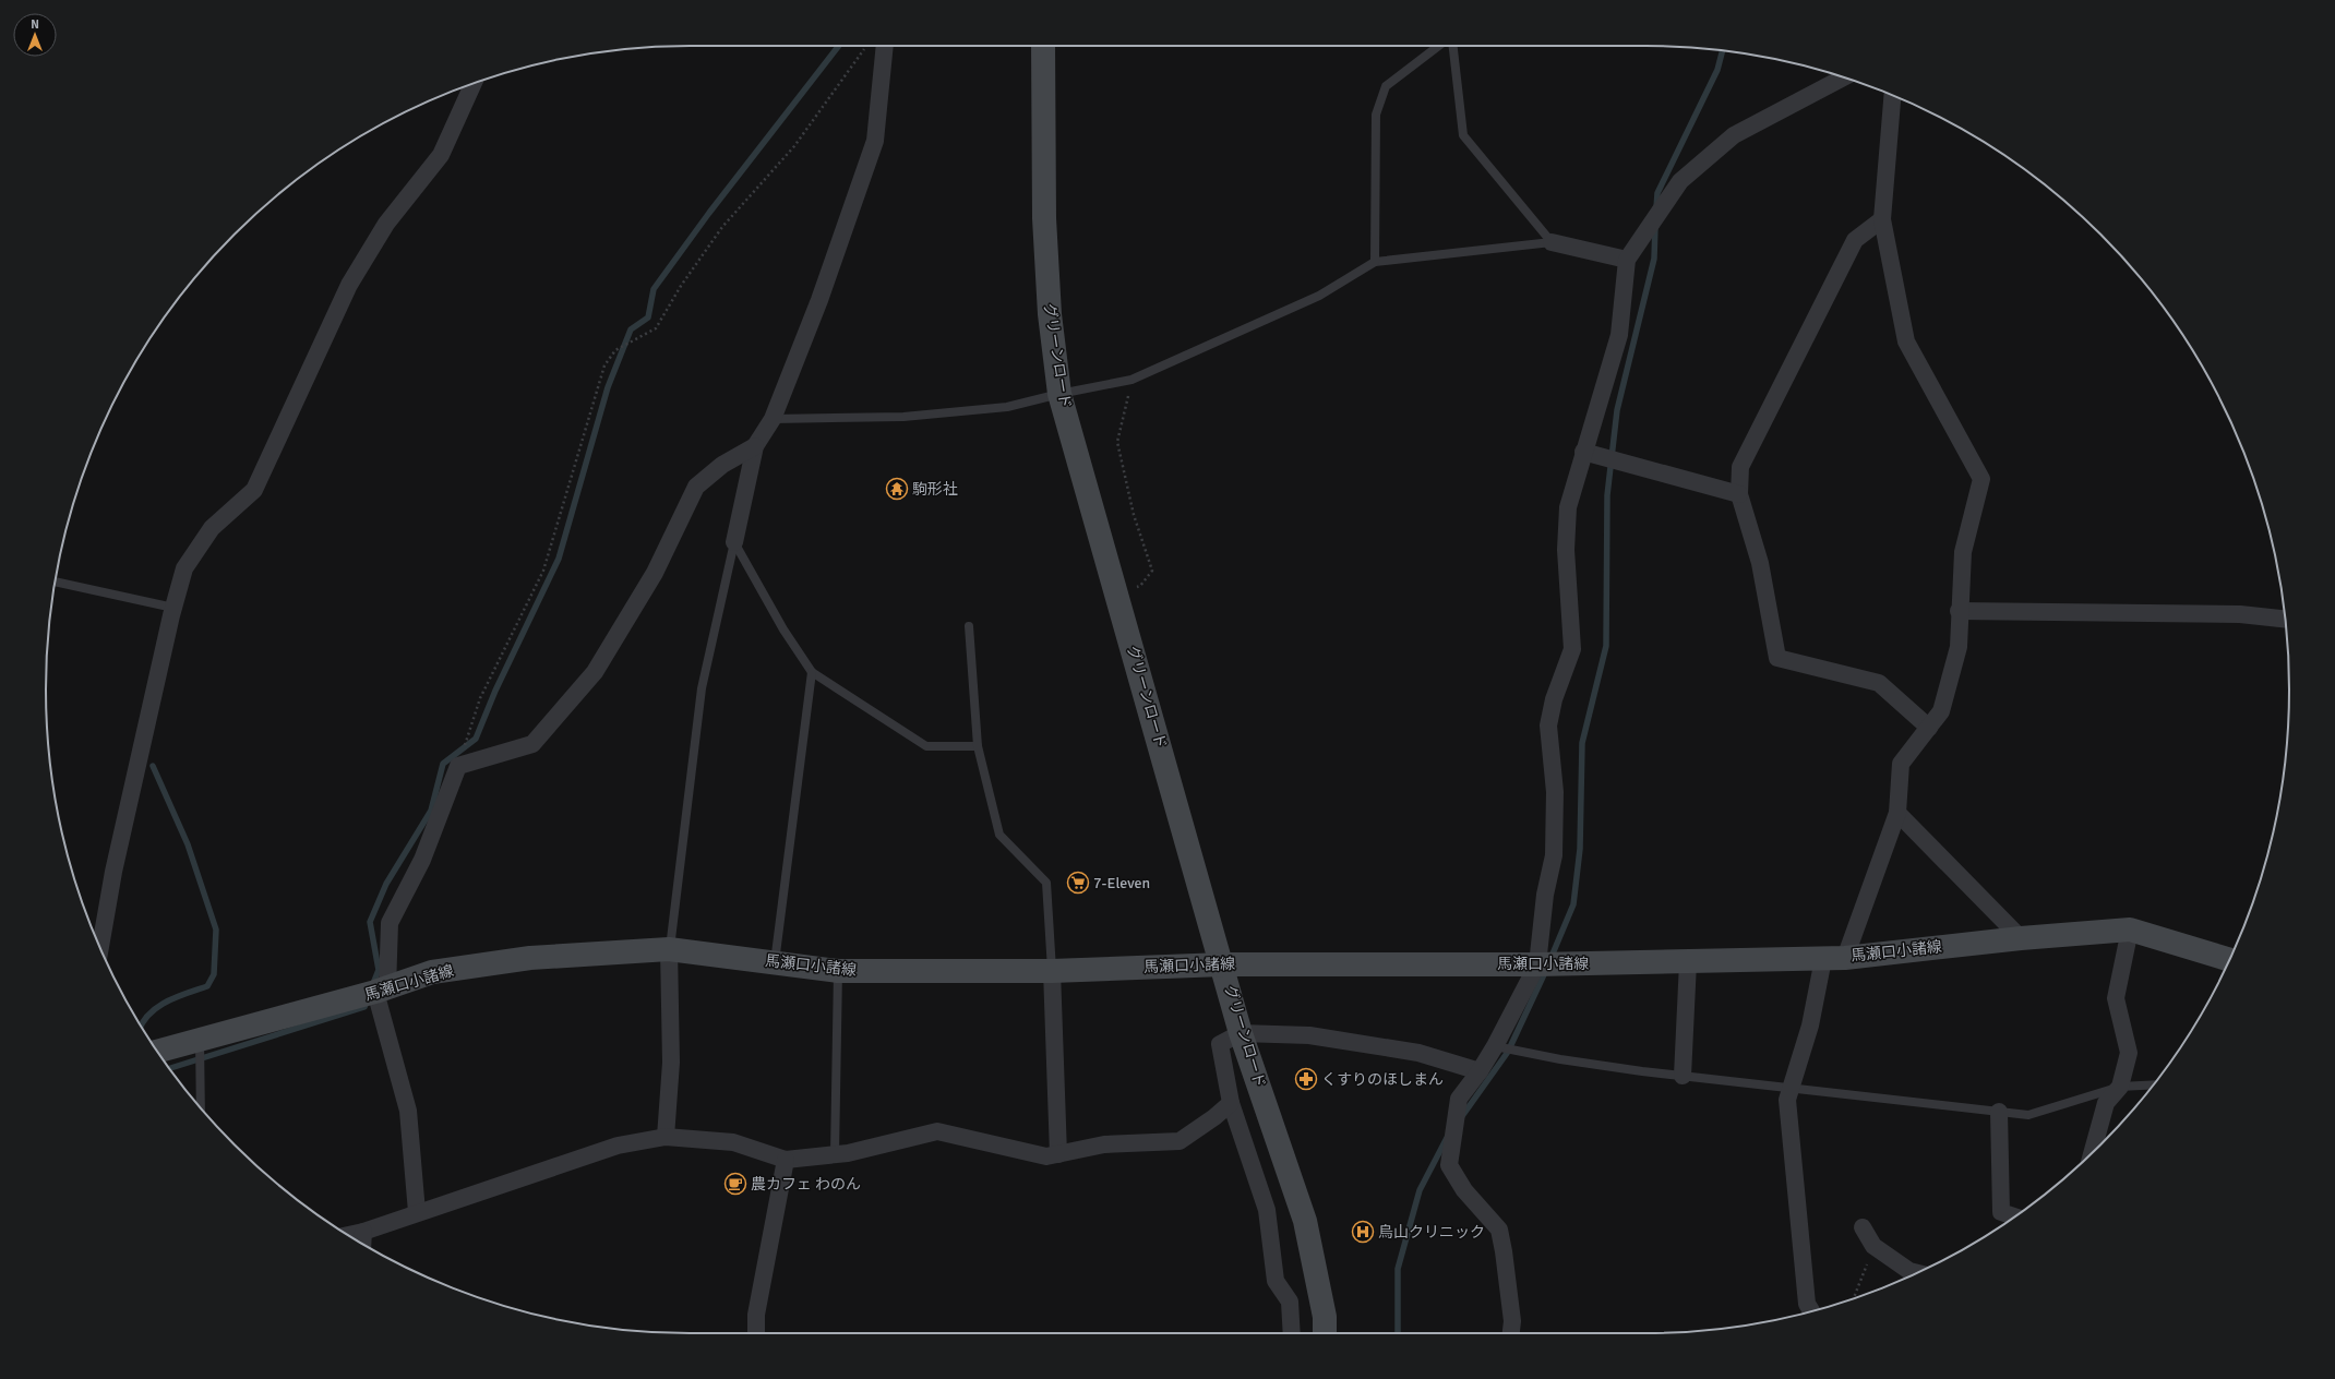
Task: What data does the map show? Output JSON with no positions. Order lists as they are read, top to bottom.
{
  "streets": {
    "main road": ["グリーンロード", "馬瀬口小諸線"]
  },
  "crossings": [
    ["グリーンロード", "馬瀬口小諸線"]
  ],
  "places": {
    "temple": ["駒形社"],
    "supermarket": ["7-Eleven"],
    "pharmacy": ["くすりのほしまん"],
    "cafe": ["農カフェ わのん"],
    "hospital": ["烏山クリニック"]
  },
  "north": "top"
}
